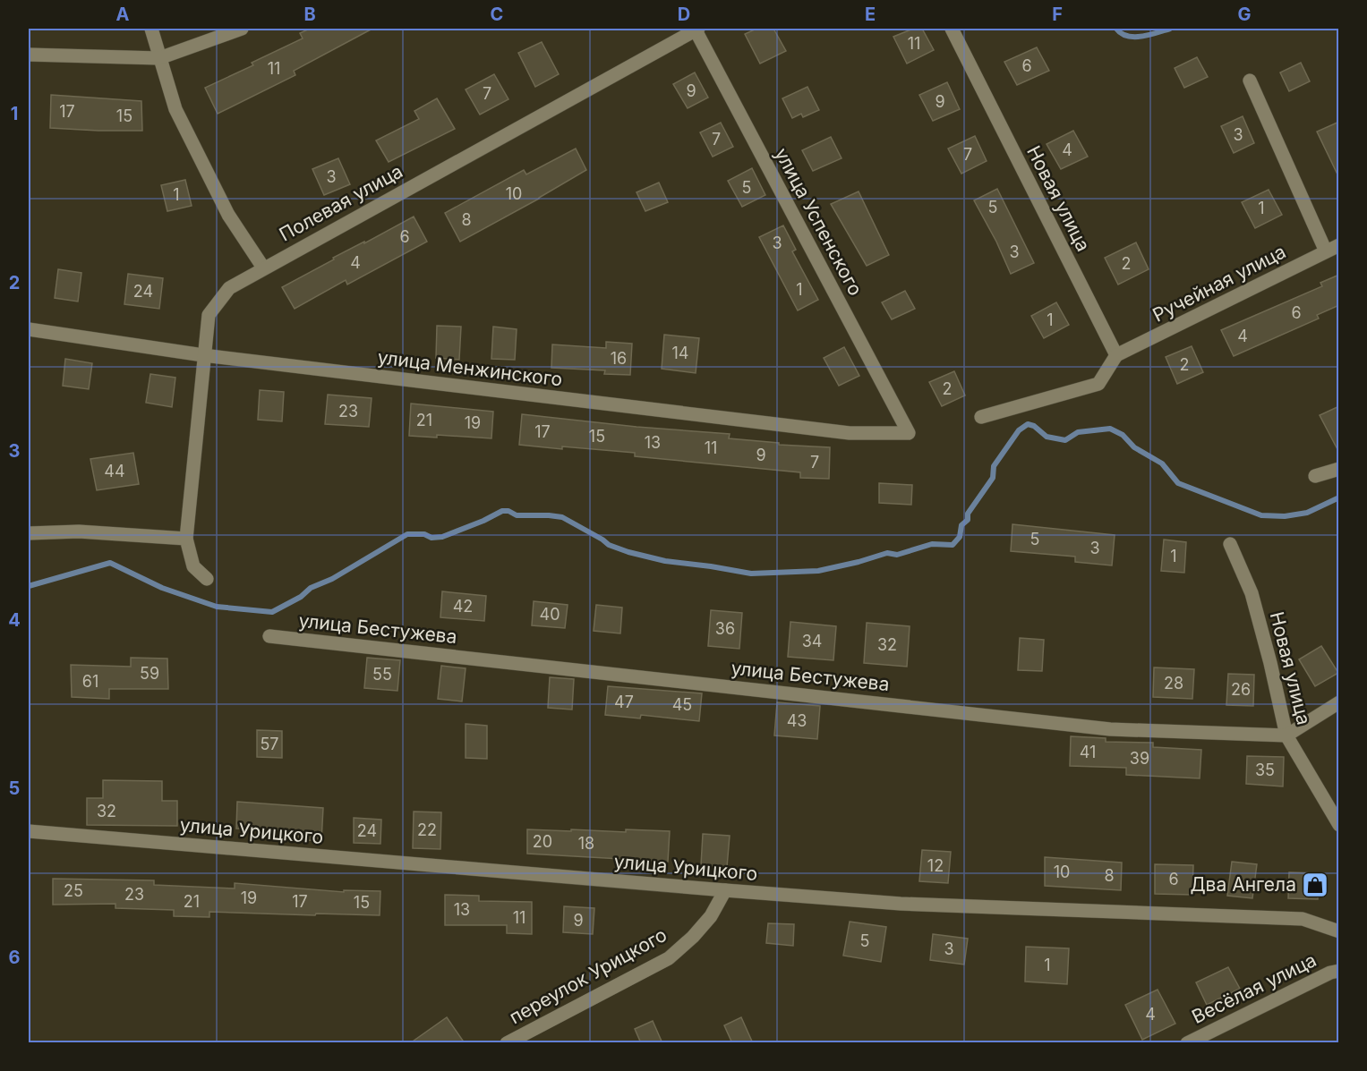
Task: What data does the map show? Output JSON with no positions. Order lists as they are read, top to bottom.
{
  "streets": {
    "street": [
      "Новая улица",
      "Полевая улица",
      "улица Успенского",
      "Ручейная улица",
      "улица Менжинского",
      "улица Бестужева",
      "улица Урицкого",
      "переулок Урицкого",
      "Весёлая улица"
    ]
  },
  "crossings": [
    ["Новая улица", "Ручейная улица"],
    ["Новая улица", "улица Бестужева"],
    ["Полевая улица", "улица Успенского"],
    ["Полевая улица", "улица Менжинского"],
    ["улица Успенского", "улица Менжинского"],
    ["улица Урицкого", "переулок Урицкого"]
  ],
  "places": {
    "shop": ["Два Ангела"]
  },
  "house_numbers": [
    "11",
    "6",
    "11",
    "9",
    "7",
    "9",
    "17",
    "15",
    "3",
    "7",
    "4",
    "7",
    "3",
    "5",
    "10",
    "1",
    "5",
    "1",
    "8",
    "6",
    "3",
    "3",
    "4",
    "2",
    "1",
    "24",
    "6",
    "1",
    "4",
    "14",
    "16",
    "2",
    "2",
    "23",
    "21",
    "19",
    "17",
    "15",
    "13",
    "11",
    "9",
    "7",
    "44",
    "5",
    "3",
    "1",
    "42",
    "40",
    "36",
    "34",
    "32",
    "59",
    "55",
    "61",
    "28",
    "26",
    "47",
    "45",
    "43",
    "57",
    "41",
    "39",
    "35",
    "32",
    "22",
    "24",
    "20",
    "18",
    "12",
    "10",
    "8",
    "6",
    "25",
    "23",
    "19",
    "21",
    "17",
    "15",
    "13",
    "11",
    "9",
    "5",
    "3",
    "1",
    "4"
  ],
  "grid": {
    "columns": [
      "A",
      "B",
      "C",
      "D",
      "E",
      "F",
      "G"
    ],
    "rows": [
      "1",
      "2",
      "3",
      "4",
      "5",
      "6"
    ]
  }
}
